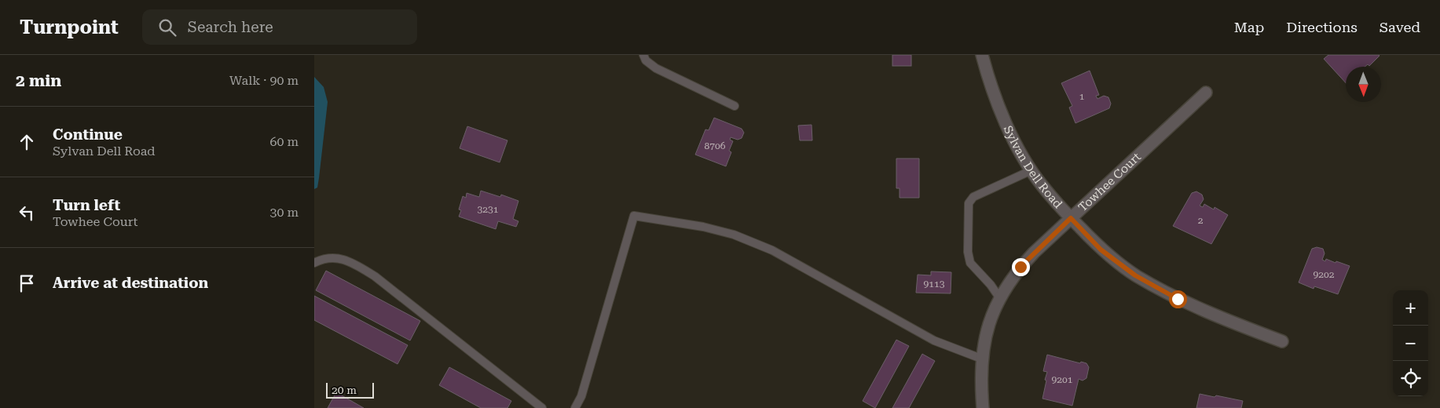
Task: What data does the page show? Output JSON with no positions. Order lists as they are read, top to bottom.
{
  "streets": {
    "street": ["Sylvan Dell Road", "Towhee Court"]
  },
  "crossings": [
    ["Sylvan Dell Road", "Towhee Court"]
  ],
  "house_numbers": [
    "1",
    "8706",
    "3231",
    "2",
    "9202",
    "9113",
    "9201"
  ],
  "scale_bar": "20 m",
  "north": "bottom",
  "page": {
    "header": "Turnpoint",
    "search": "Search here",
    "nav": ["Map", "Directions", "Saved"],
    "heading": ["2 min", "Walk · 90 m"],
    "list": [
      ["Continue", "Sylvan Dell Road", "60 m"],
      ["Turn left", "Towhee Court", "30 m"],
      "Arrive at destination"
    ],
    "map_buttons": ["+", "−"],
    "scale": "20 m"
  }
}
